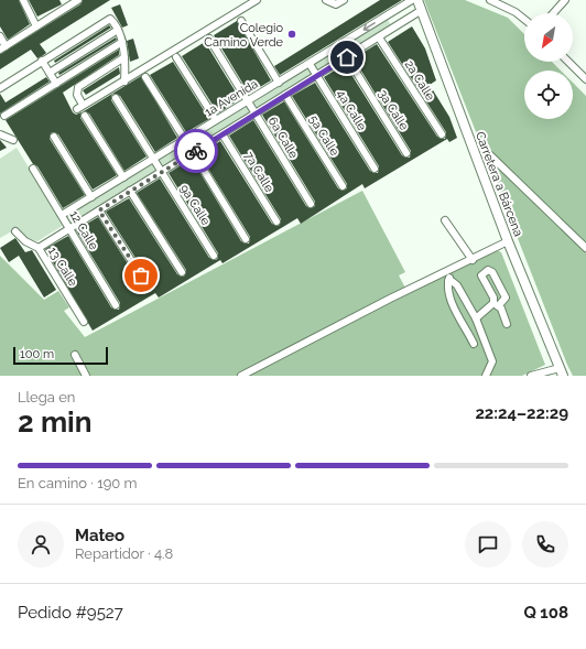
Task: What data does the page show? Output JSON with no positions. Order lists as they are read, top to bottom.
{
  "streets": {
    "main road": ["Carretera a Bárcena"],
    "street": [
      "2a Calle",
      "1a Avenida",
      "4a Calle",
      "3a Calle",
      "5a Calle",
      "6a Calle",
      "7a Calle",
      "9a Calle",
      "12 Calle",
      "13 Calle"
    ]
  },
  "crossings": [
    ["1a Avenida", "4a Calle"],
    ["1a Avenida", "6a Calle"],
    ["1a Avenida", "9a Calle"],
    ["1a Avenida", "12 Calle"]
  ],
  "places": ["Colegio Camino Verde"],
  "scale_bar": "100 m",
  "north": "bottom left",
  "page": {
    "scale": "100 m",
    "heading": ["2 min", "Llega en", "22:24–22:29"],
    "panel": [
      "Mateo",
      "Repartidor · 4.8",
      "Pedido #9527",
      "Q 108"
    ],
    "bar": "En camino · 190 m"
  }
}
